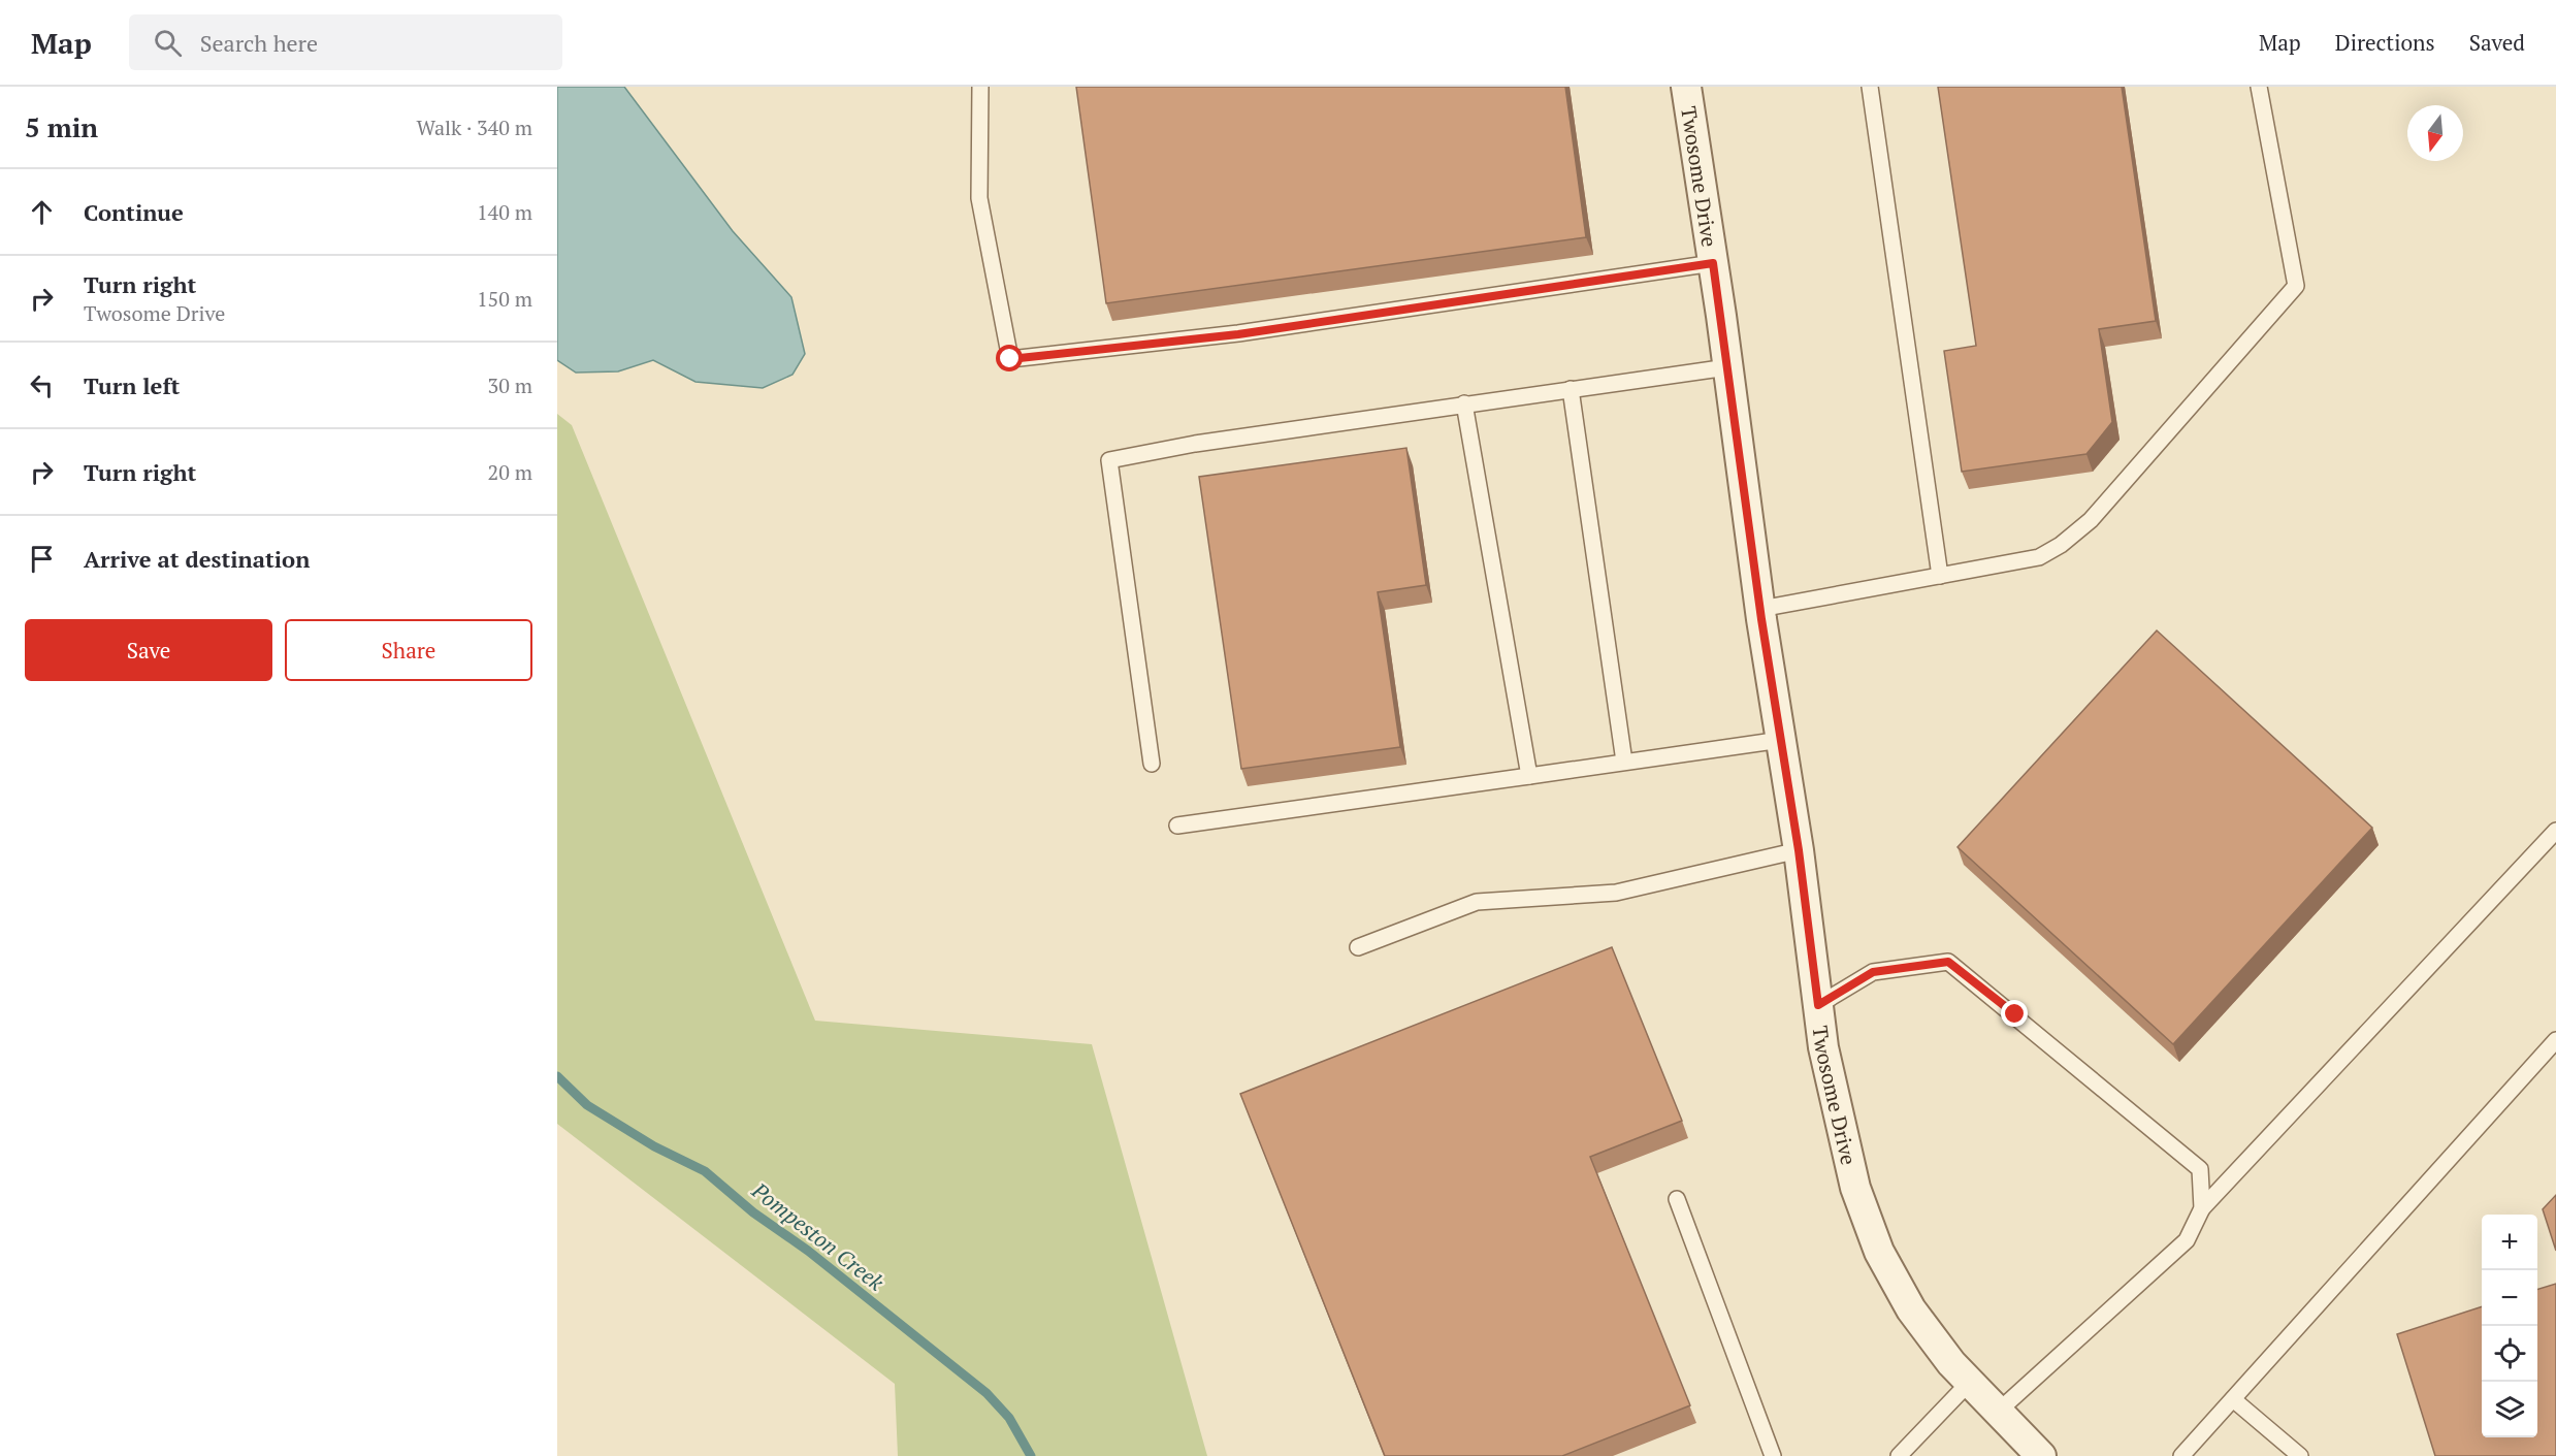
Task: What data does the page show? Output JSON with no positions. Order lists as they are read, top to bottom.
{
  "streets": {
    "street": ["Twosome Drive"]
  },
  "water": ["Pompeston Creek"],
  "north": "bottom",
  "page": {
    "header": "Map",
    "search": "Search here",
    "nav": ["Map", "Directions", "Saved"],
    "heading": ["5 min", "Walk · 340 m"],
    "list": [
      ["Continue", "140 m"],
      ["Turn right", "Twosome Drive", "150 m"],
      ["Turn left", "30 m"],
      ["Turn right", "20 m"],
      "Arrive at destination"
    ],
    "buttons": ["Save", "Share"],
    "map_buttons": ["+", "−"]
  }
}
